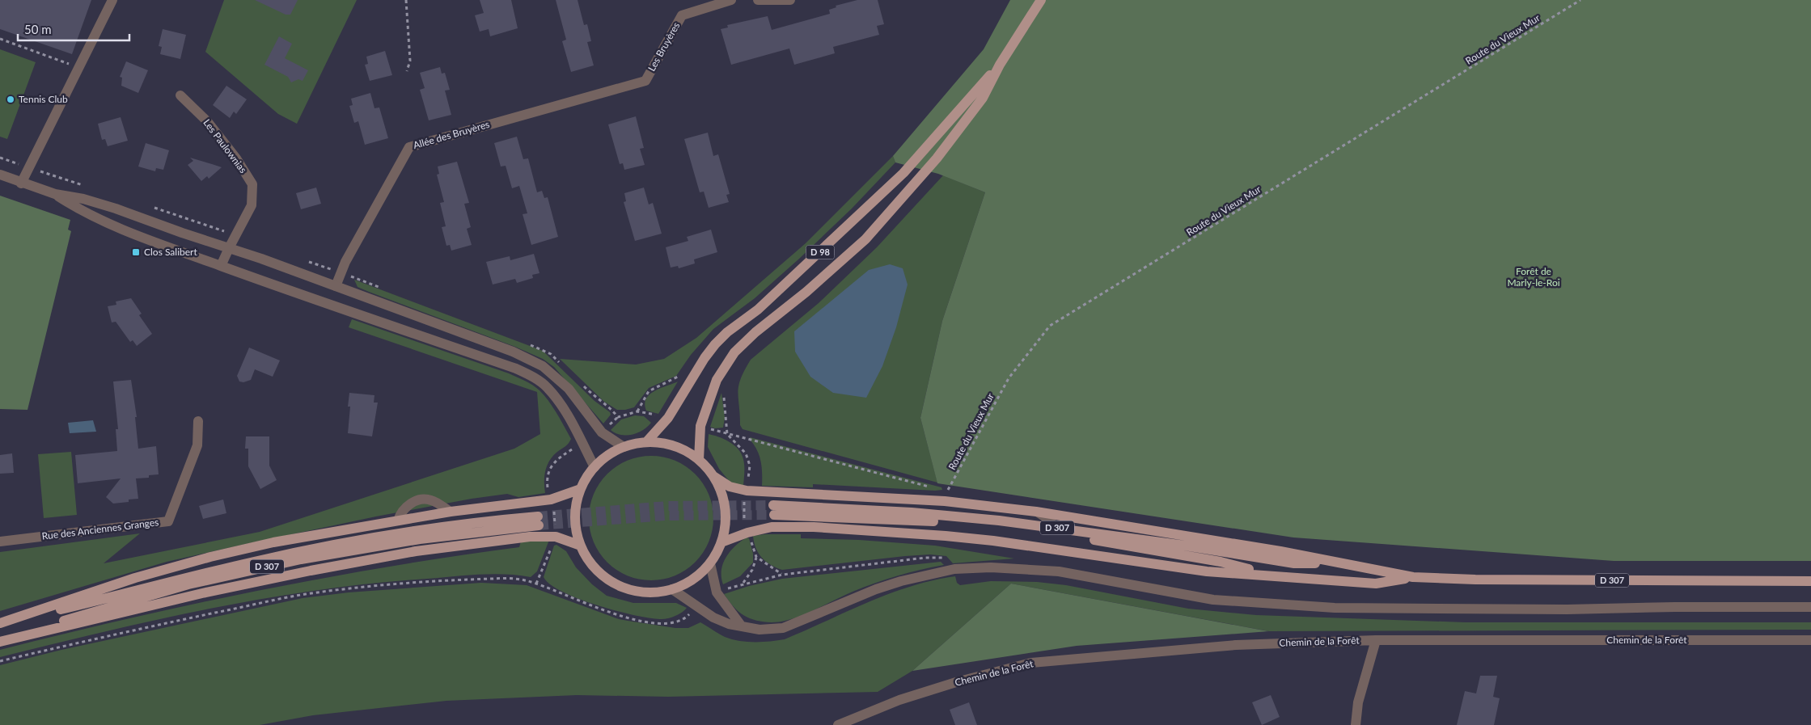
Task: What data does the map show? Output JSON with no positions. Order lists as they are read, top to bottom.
{
  "streets": {
    "main road": ["D 98", "D 307"],
    "street": [
      "Les Bruyères",
      "Allée des Bruyères",
      "Les Paulownias",
      "Rue des Anciennes Granges",
      "Chemin de la Forêt"
    ],
    "path": ["Route du Vieux Mur"]
  },
  "crossings": [
    ["Les Bruyères", "Allée des Bruyères"]
  ],
  "parks": ["Forêt de Marly-le-Roi"],
  "places": {
    "other": ["Tennis Club"],
    "transit": ["Clos Salibert"]
  },
  "scale_bar": "50 m"
}
